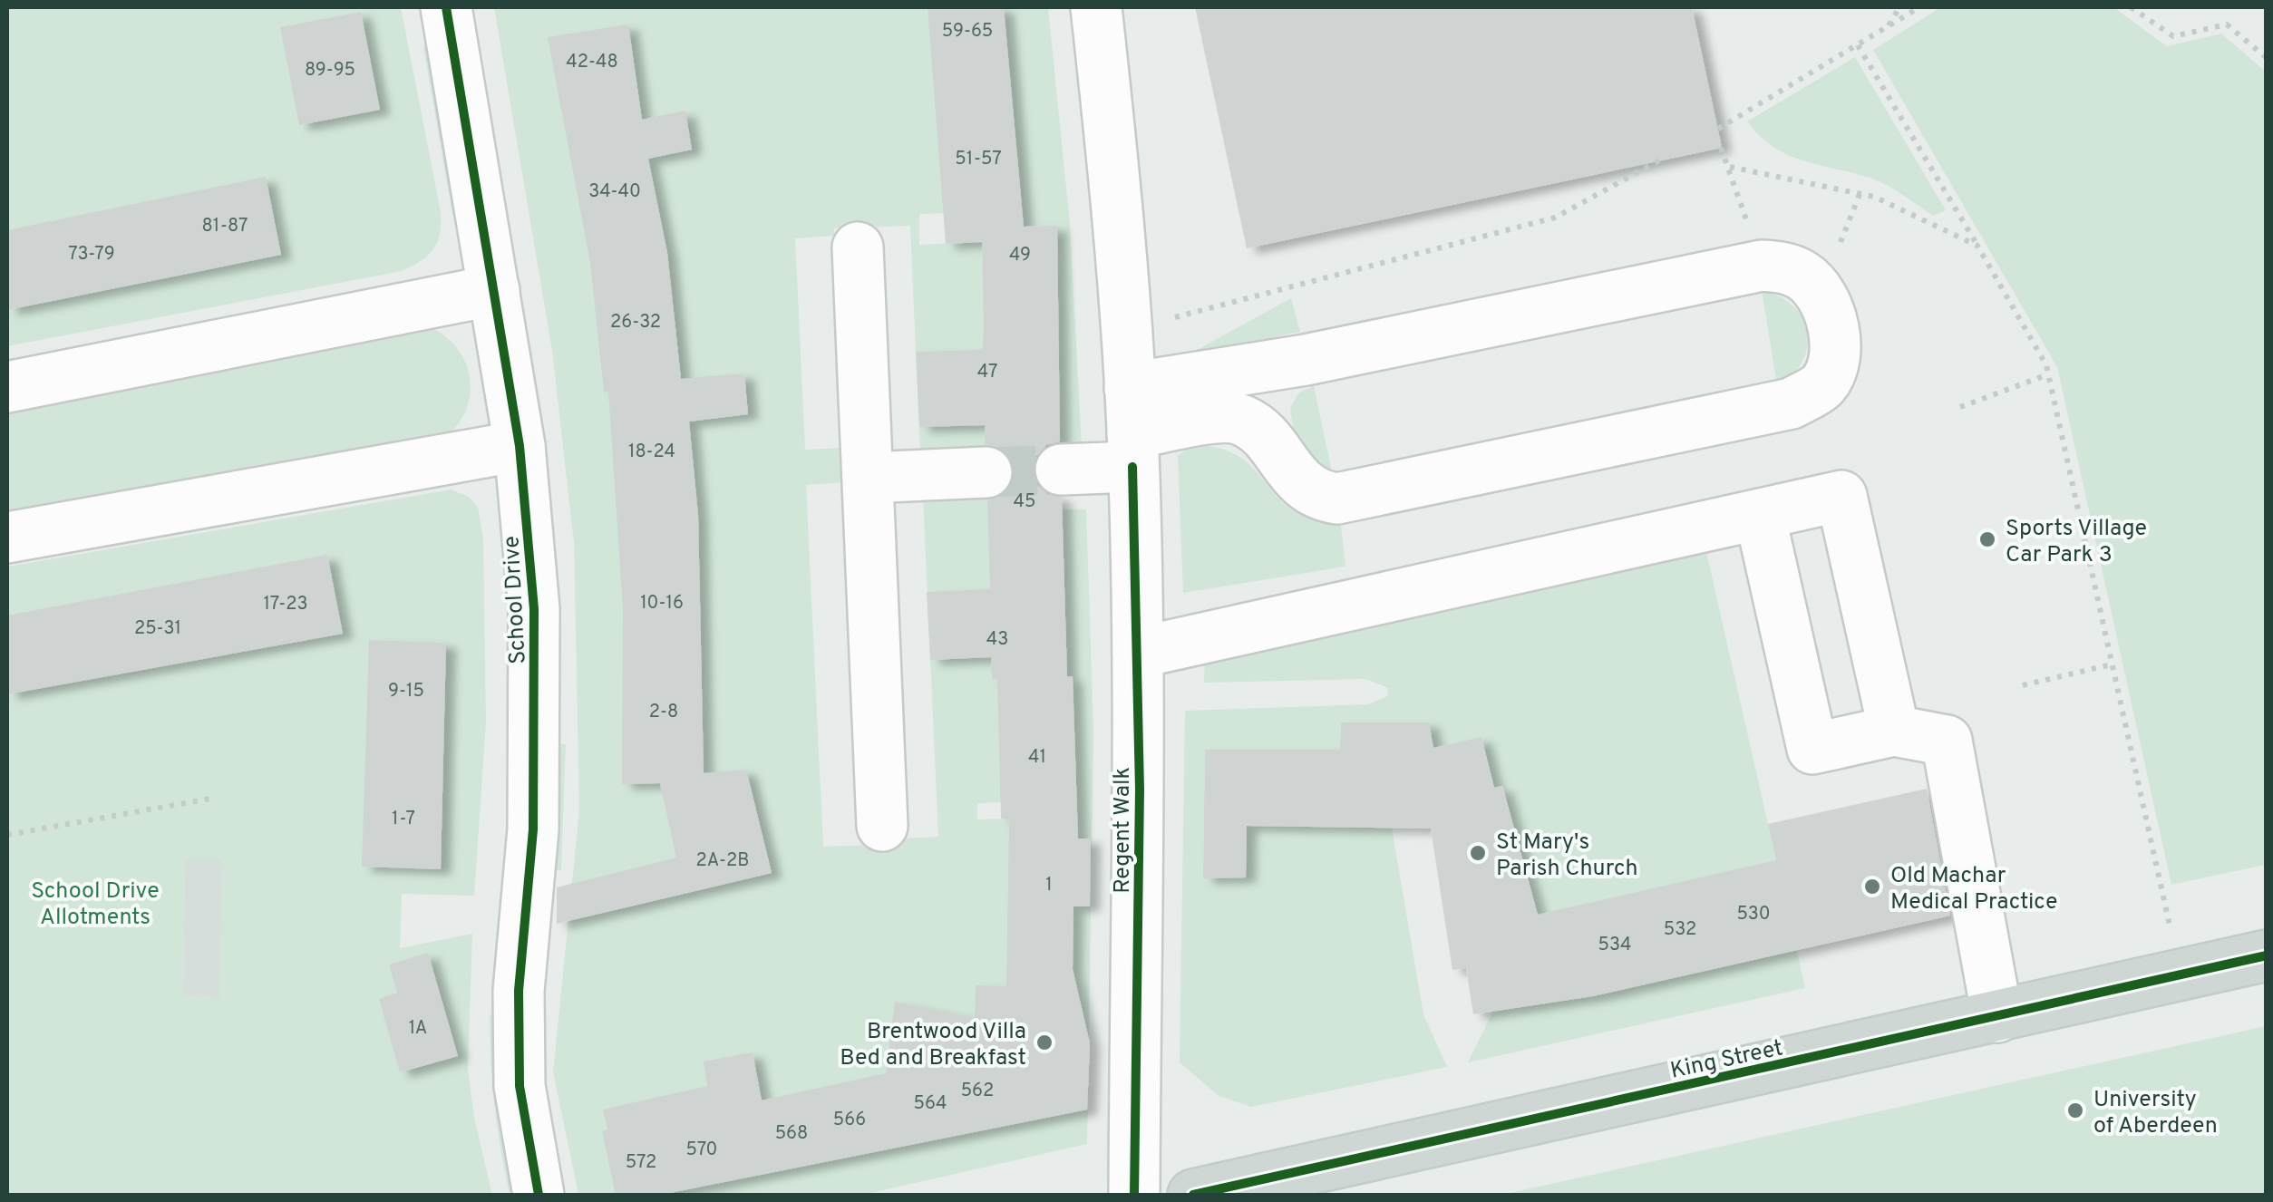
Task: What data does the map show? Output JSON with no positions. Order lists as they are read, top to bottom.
{
  "streets": {
    "main road": ["King Street"],
    "street": ["School Drive", "Regent Walk"]
  },
  "parks": ["School Drive Allotments"],
  "places": [
    "Sports Village Car Park 3",
    "St Mary's Parish Church",
    "Old Machar Medical Practice",
    "Brentwood Villa Bed and Breakfast",
    "University of Aberdeen"
  ],
  "house_numbers": [
    "59-65",
    "42-48",
    "89-95",
    "51-57",
    "34-40",
    "81-87",
    "73-79",
    "49",
    "26-32",
    "47",
    "18-24",
    "45",
    "10-16",
    "17-23",
    "25-31",
    "43",
    "9-15",
    "2-8",
    "41",
    "1-7",
    "2A-2B",
    "1",
    "530",
    "532",
    "534",
    "1A",
    "562",
    "564",
    "566",
    "568",
    "570",
    "572"
  ]
}
